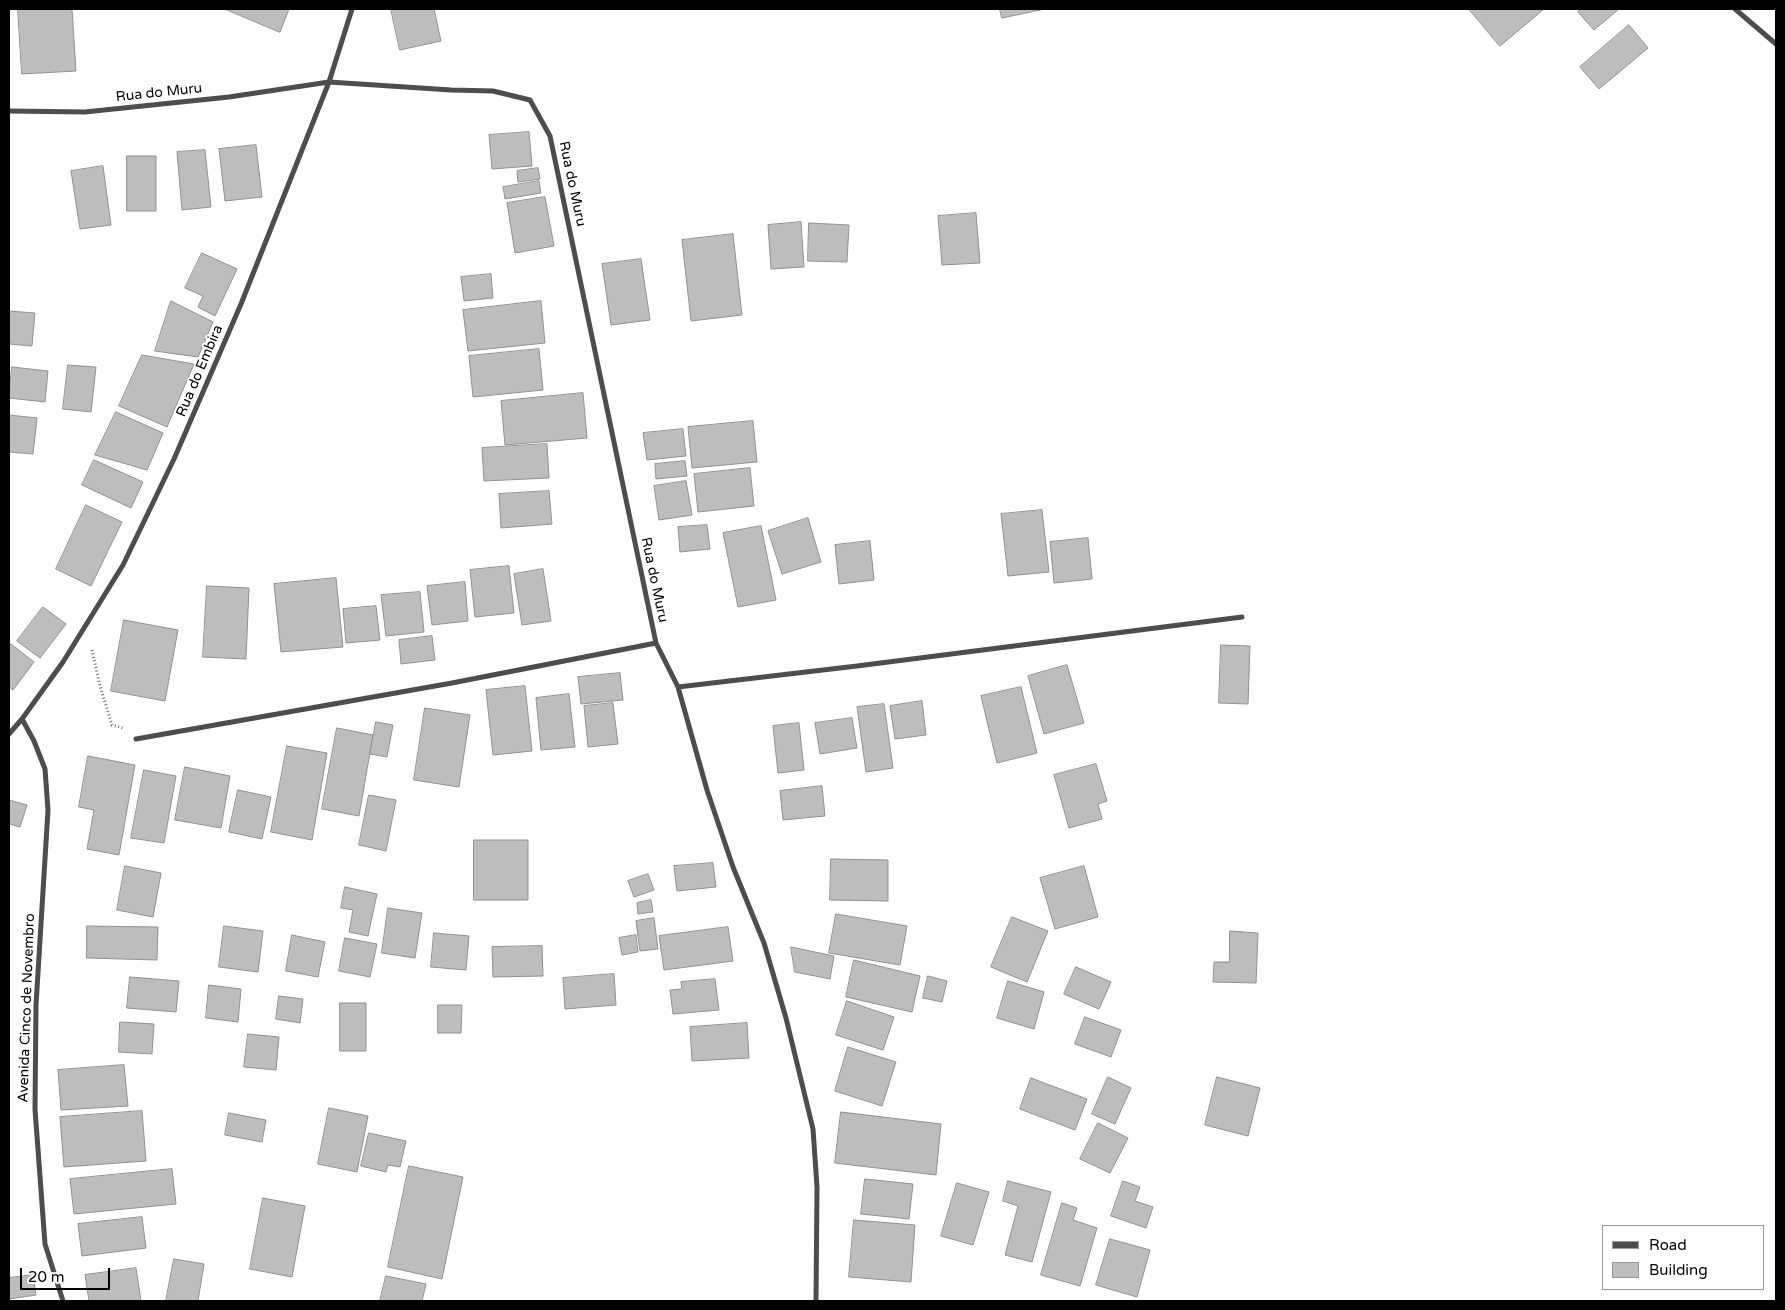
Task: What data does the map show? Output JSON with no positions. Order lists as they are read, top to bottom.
{
  "streets": {
    "street": ["Rua do Muru", "Rua do Embira", "Avenida Cinco de Novembro"]
  },
  "crossings": [
    ["Rua do Muru", "Rua do Embira"],
    ["Rua do Embira", "Avenida Cinco de Novembro"]
  ],
  "legend": ["Road", "Building"],
  "scale_bar": "20 m"
}
